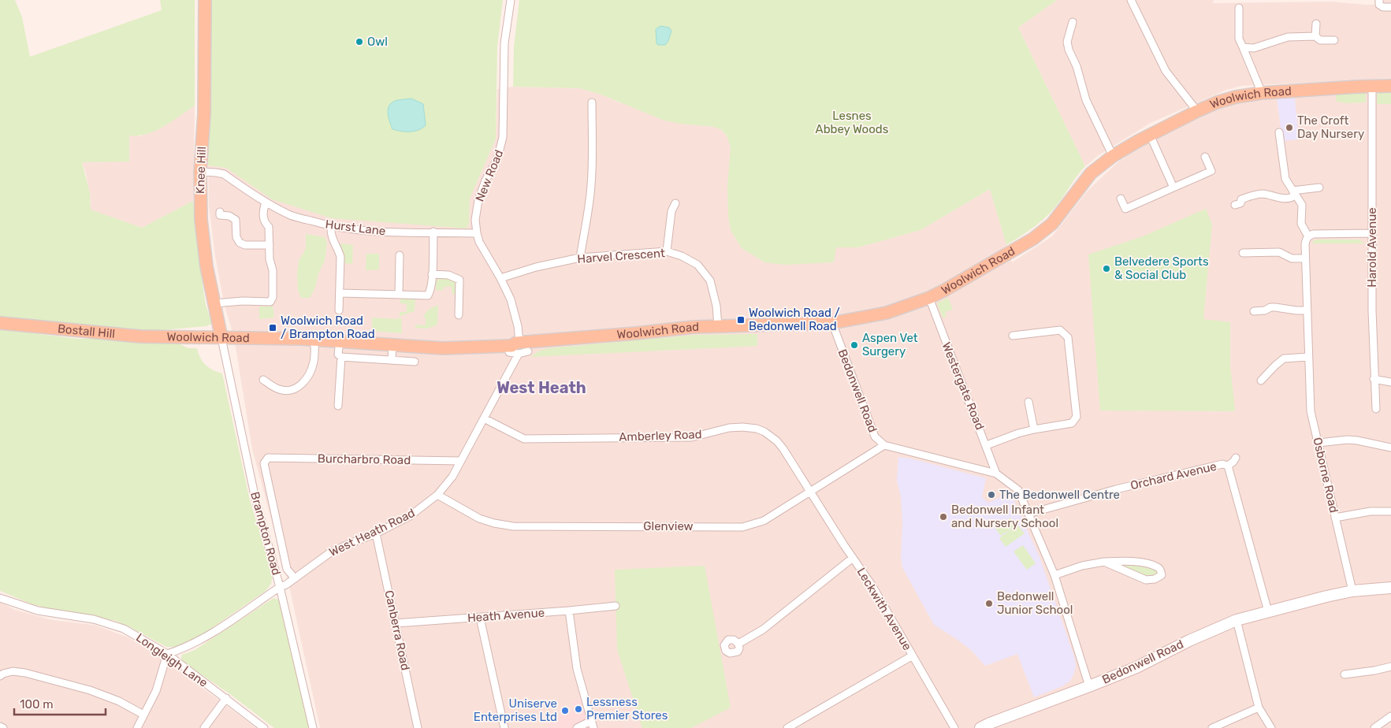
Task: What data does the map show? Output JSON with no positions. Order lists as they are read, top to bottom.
{
  "streets": {
    "main road": ["Woolwich Road", "Knee Hill", "Bostall Hill"],
    "street": [
      "New Road",
      "Hurst Lane",
      "Harold Avenue",
      "Harvel Crescent",
      "Westergate Road",
      "Bedonwell Road",
      "Amberley Road",
      "Burcharbro Road",
      "Osborne Road",
      "Orchard Avenue",
      "Glenview",
      "West Heath Road",
      "Brampton Road",
      "Leckwith Avenue",
      "Heath Avenue",
      "Canberra Road",
      "Longleigh Lane"
    ]
  },
  "crossings": [
    ["Woolwich Road", "Knee Hill"],
    ["Woolwich Road", "New Road"],
    ["Woolwich Road", "Harold Avenue"],
    ["Woolwich Road", "Harvel Crescent"],
    ["Woolwich Road", "Bostall Hill"],
    ["Woolwich Road", "Westergate Road"],
    ["Woolwich Road", "Bedonwell Road"],
    ["Woolwich Road", "West Heath Road"],
    ["Woolwich Road", "Brampton Road"],
    ["Knee Hill", "Hurst Lane"],
    ["Knee Hill", "Brampton Road"],
    ["New Road", "Hurst Lane"],
    ["New Road", "Harvel Crescent"],
    ["New Road", "West Heath Road"],
    ["Westergate Road", "Bedonwell Road"],
    ["Bedonwell Road", "Osborne Road"],
    ["Bedonwell Road", "Orchard Avenue"],
    ["Bedonwell Road", "Glenview"],
    ["Amberley Road", "Glenview"],
    ["Amberley Road", "West Heath Road"],
    ["Amberley Road", "Leckwith Avenue"],
    ["Burcharbro Road", "West Heath Road"],
    ["Glenview", "West Heath Road"],
    ["Glenview", "Leckwith Avenue"],
    ["West Heath Road", "Brampton Road"],
    ["West Heath Road", "Canberra Road"],
    ["West Heath Road", "Longleigh Lane"],
    ["Heath Avenue", "Canberra Road"]
  ],
  "districts": ["West Heath"],
  "parks": ["Lesnes Abbey Woods"],
  "places": {
    "other": [
      "Owl",
      "The Croft Day Nursery",
      "Belvedere Sports & Social Club",
      "Aspen Vet Surgery",
      "The Bedonwell Centre",
      "Bedonwell Infant and Nursery School",
      "Bedonwell Junior School",
      "Lessness Premier Stores",
      "Uniserve Enterprises Ltd"
    ],
    "transit": ["Woolwich Road / Bedonwell Road", "Woolwich Road / Brampton Road"]
  },
  "scale_bar": "100 m"
}
